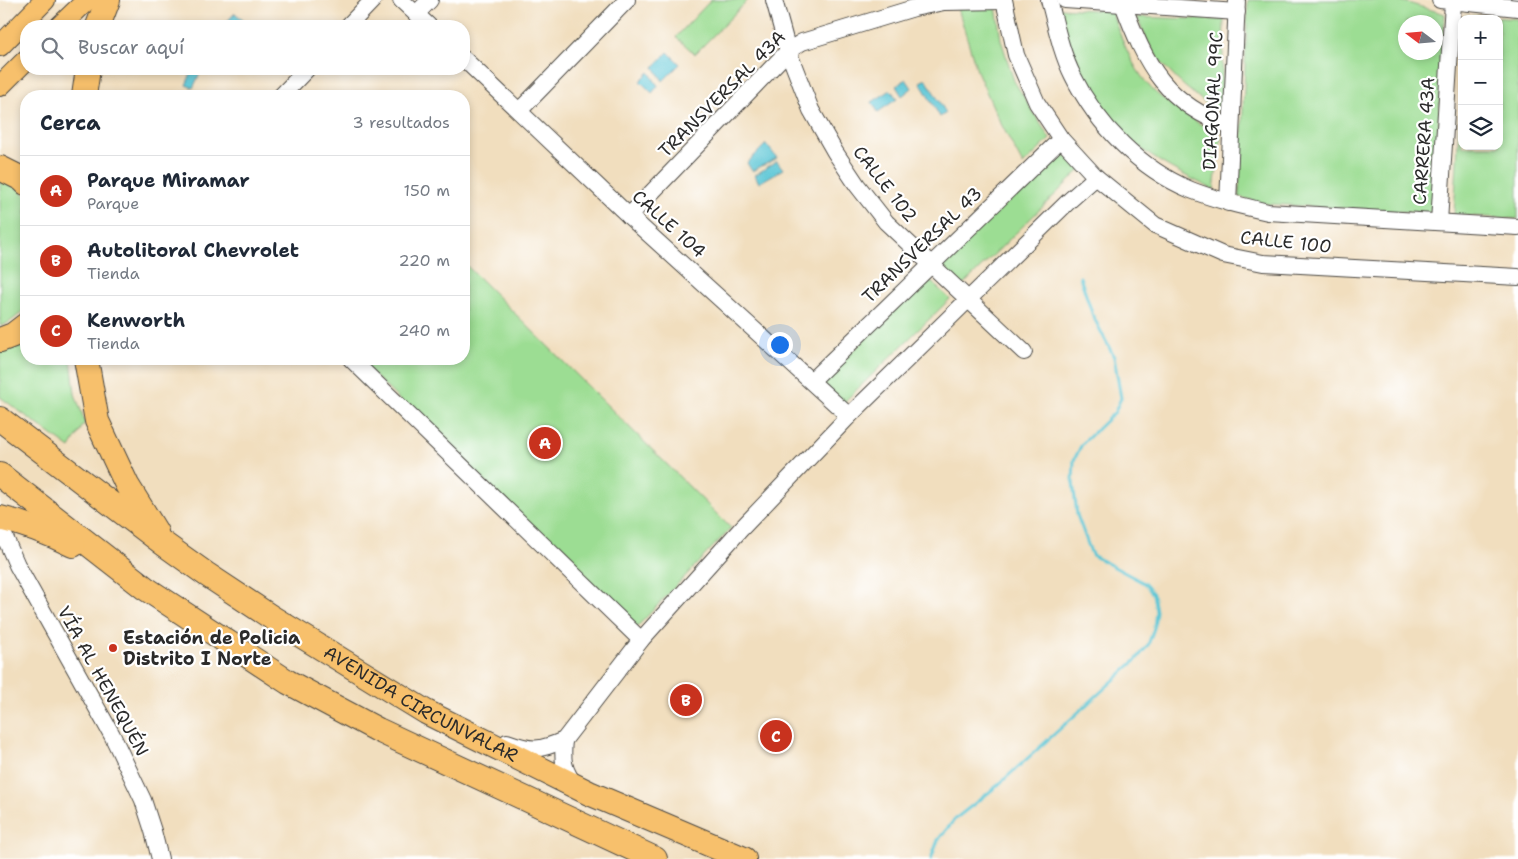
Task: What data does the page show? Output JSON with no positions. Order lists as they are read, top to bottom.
{
  "streets": {
    "highway": ["AVENIDA CIRCUNVALAR"],
    "street": [
      "TRANSVERSAL 43A",
      "DIAGONAL 99C",
      "CARRERA 43A",
      "CALLE 102",
      "CALLE 104",
      "CALLE 100",
      "TRANSVERSAL 43",
      "VÍA AL HENEQUÉN"
    ]
  },
  "crossings": [
    ["TRANSVERSAL 43A", "CALLE 102"],
    ["TRANSVERSAL 43A", "CALLE 104"],
    ["TRANSVERSAL 43A", "CALLE 100"],
    ["DIAGONAL 99C", "CALLE 100"],
    ["CARRERA 43A", "CALLE 100"],
    ["CALLE 102", "TRANSVERSAL 43"],
    ["CALLE 104", "TRANSVERSAL 43"],
    ["CALLE 100", "TRANSVERSAL 43"]
  ],
  "places": ["Estación de Policia Distrito I Norte"],
  "north": "left",
  "page": {
    "map_buttons": ["+", "−"],
    "search": "Buscar aquí",
    "heading": ["Cerca", "3 resultados"],
    "list": [
      {
        "mark": "A",
        "name": "Parque Miramar",
        "note": "Parque",
        "value": "150 m"
      },
      {
        "mark": "B",
        "name": "Autolitoral Chevrolet",
        "note": "Tienda",
        "value": "220 m"
      },
      {
        "mark": "C",
        "name": "Kenworth",
        "note": "Tienda",
        "value": "240 m"
      }
    ],
    "pins": ["A", "B", "C"]
  }
}
